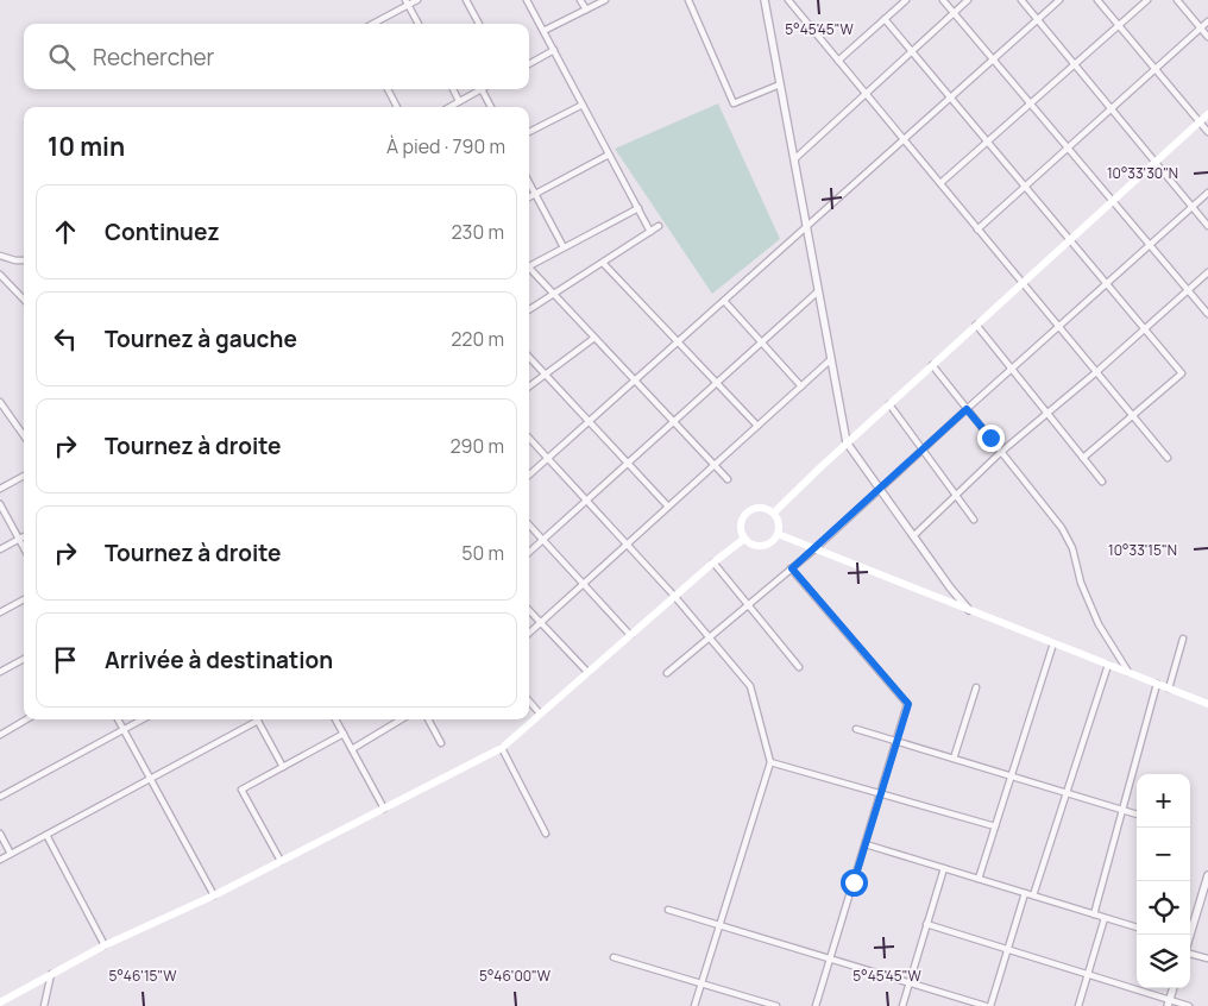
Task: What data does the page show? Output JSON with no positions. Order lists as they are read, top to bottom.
{
  "page": {
    "search": "Rechercher",
    "heading": ["10 min", "À pied · 790 m"],
    "list": [
      ["Continuez", "230 m"],
      ["Tournez à gauche", "220 m"],
      ["Tournez à droite", "290 m"],
      ["Tournez à droite", "50 m"],
      "Arrivée à destination"
    ],
    "map_buttons": ["+", "−"]
  },
  "coordinates": [
    "5°45'45\"W",
    "10°33'30\"N",
    "10°33'15\"N",
    "5°46'15\"W",
    "5°46'00\"W"
  ]
}
